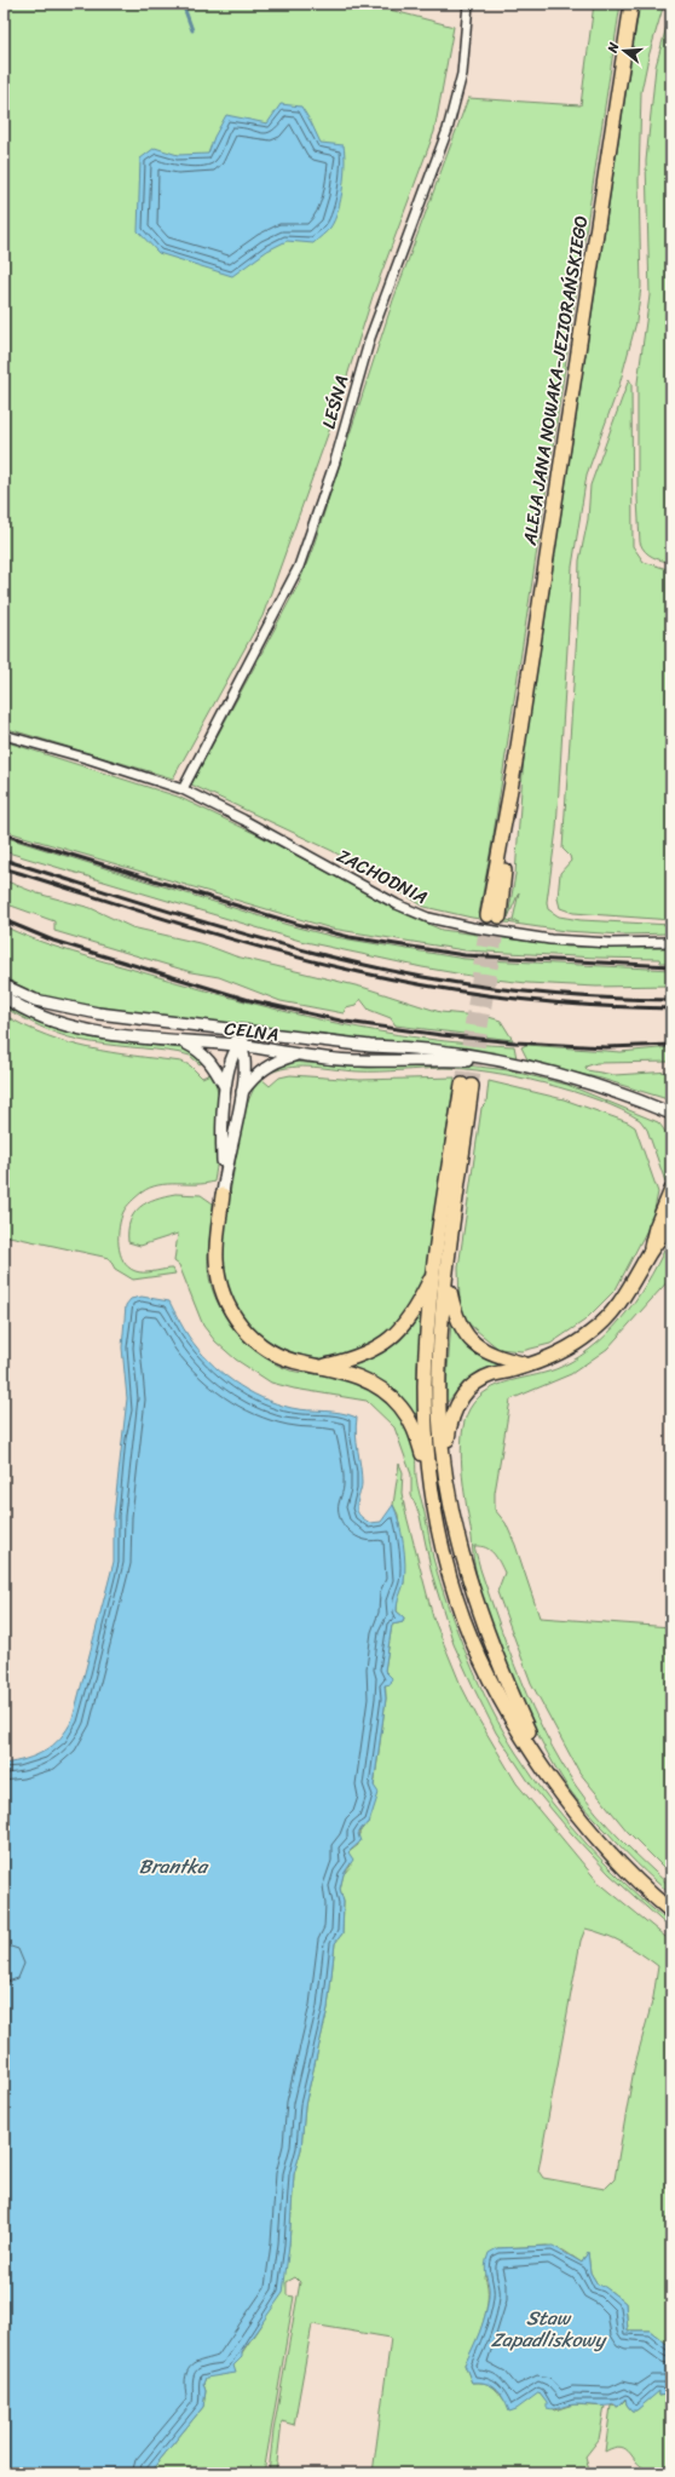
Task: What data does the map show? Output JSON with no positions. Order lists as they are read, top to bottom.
{
  "streets": {
    "main road": ["ALEJA JANA NOWAKA-JEZIORAŃSKIEGO"],
    "street": ["LEŚNA", "ZACHODNIA", "CELNA"]
  },
  "crossings": [
    ["LEŚNA", "ZACHODNIA"]
  ],
  "water": ["Brantka", "Staw Zapadliskowy"],
  "north": "left"
}
